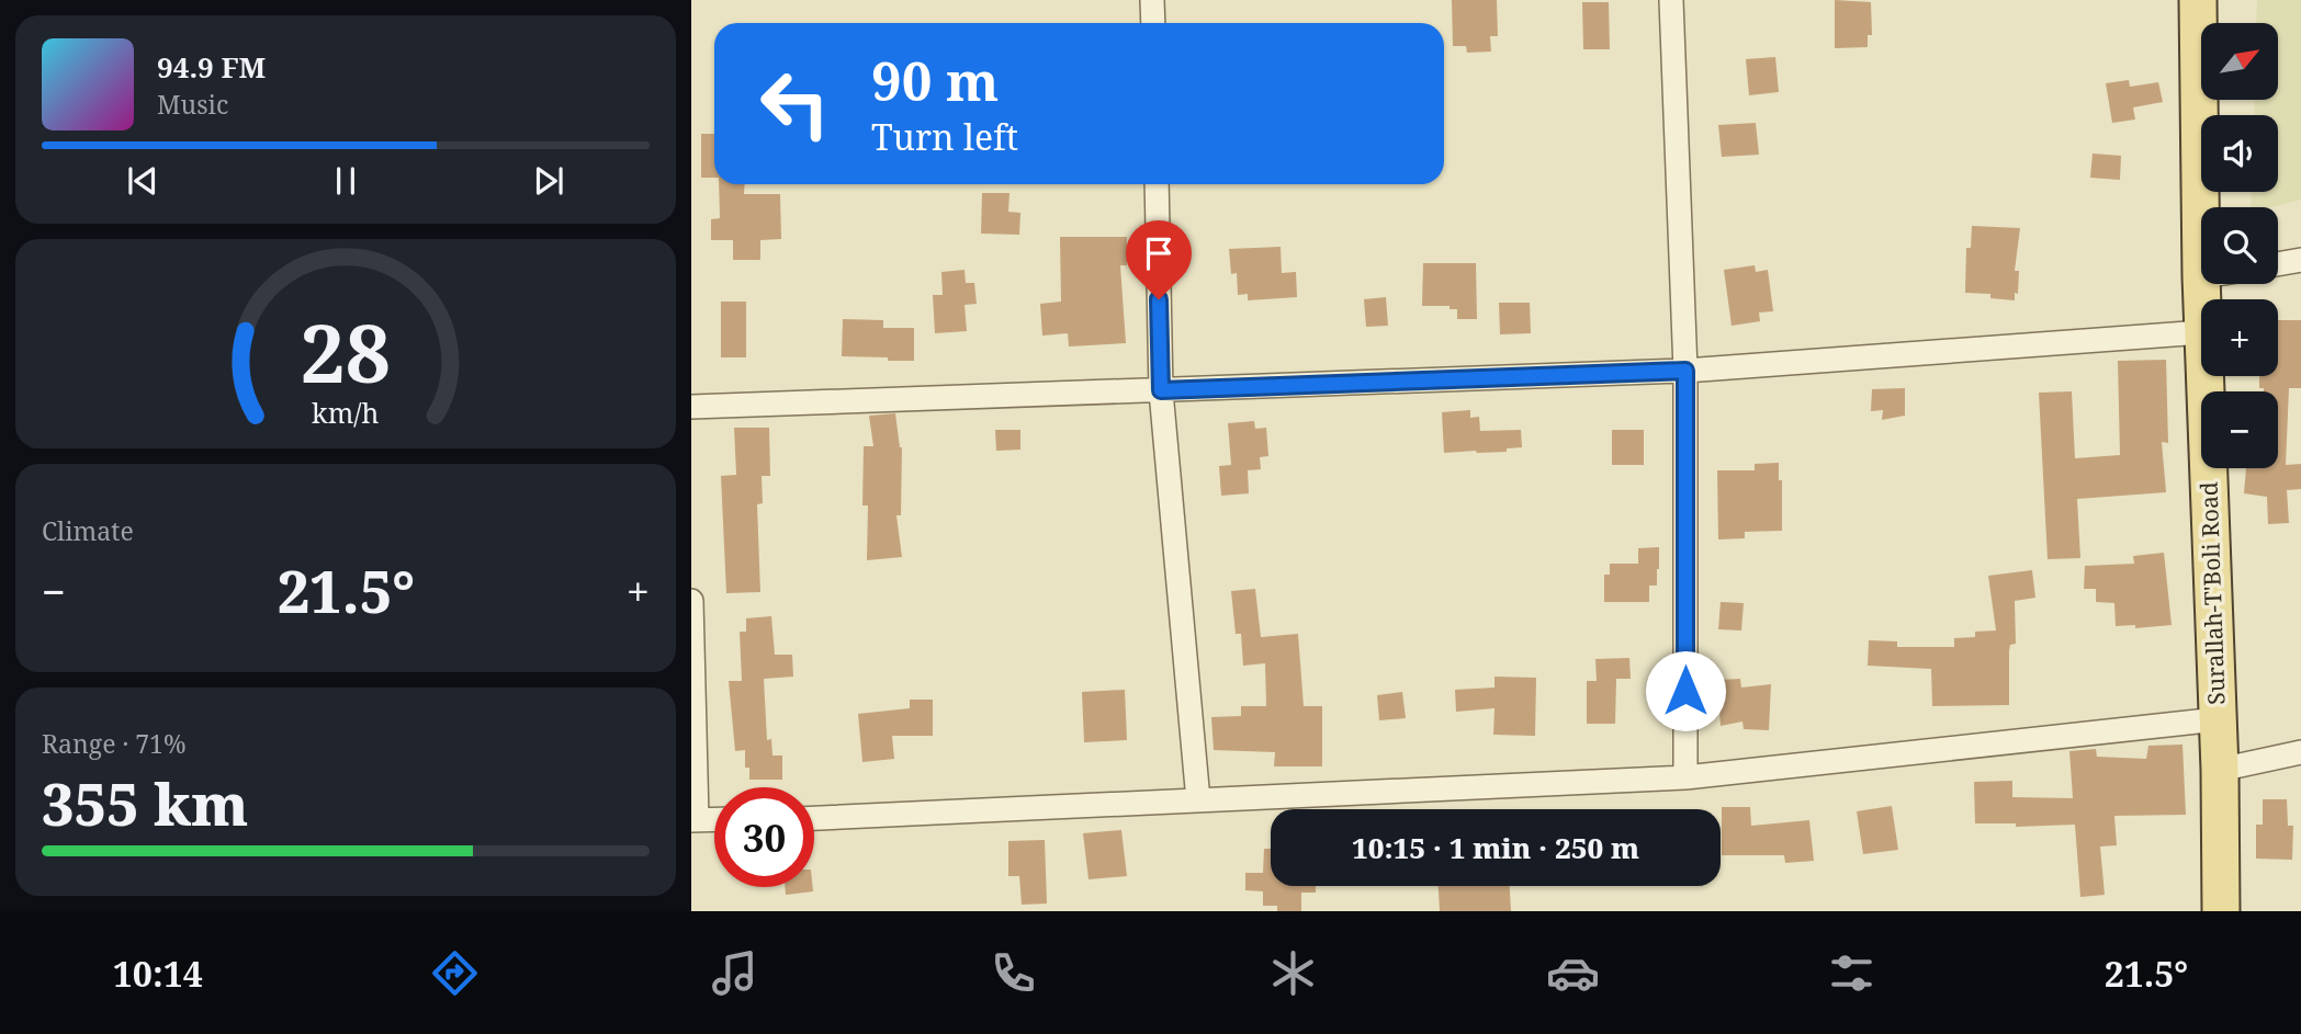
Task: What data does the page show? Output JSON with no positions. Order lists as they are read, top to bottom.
{
  "streets": {
    "main road": ["Surallah-T'Boli Road"]
  },
  "north": "top right",
  "page": {
    "map_buttons": ["+", "−"],
    "turn": ["90 m", "Turn left"],
    "song": ["94.9 FM", "Music"],
    "tile": [
      "Climate",
      ["Range · 71%", "355 km"]
    ],
    "heat": ["−", "21.5°", "+"],
    "limit": "30",
    "trip": "10:15 · 1 min · 250 m",
    "tabs": ["10:14", "21.5°"],
    "gauge": ["28", "km/h"]
  }
}
